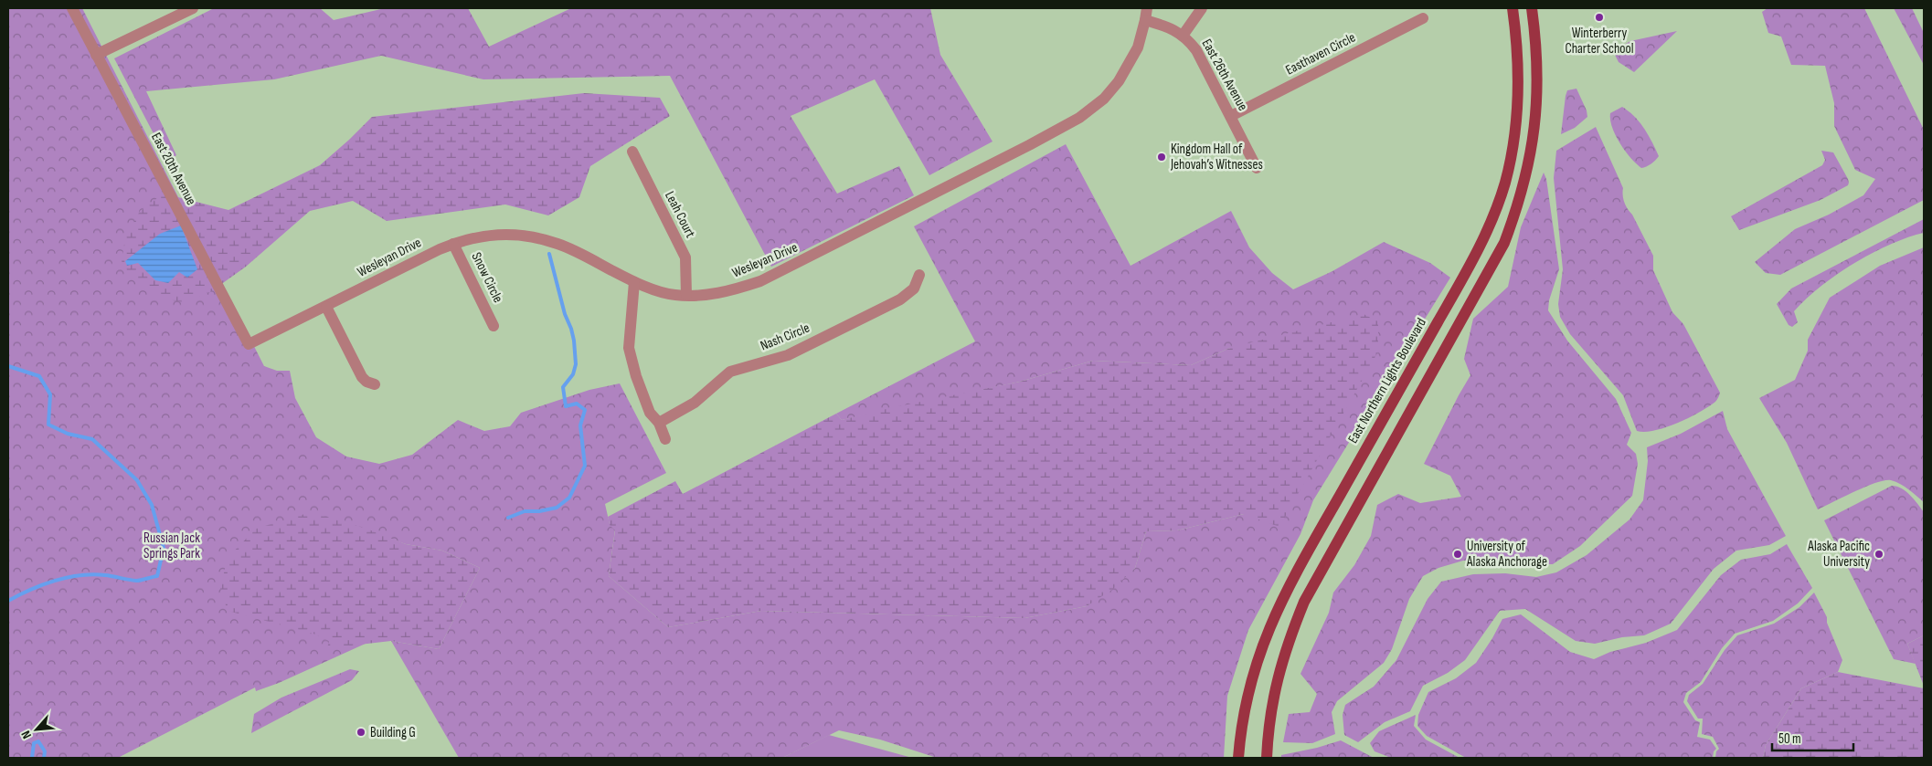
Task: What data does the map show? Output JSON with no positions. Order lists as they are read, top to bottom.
{
  "streets": {
    "main road": ["East Northern Lights Boulevard"],
    "street": [
      "Easthaven Circle",
      "East 26th Avenue",
      "East 20th Avenue",
      "Leah Court",
      "Wesleyan Drive",
      "Snow Circle",
      "Nash Circle"
    ]
  },
  "crossings": [
    ["Easthaven Circle", "East 26th Avenue"],
    ["East 26th Avenue", "Wesleyan Drive"],
    ["East 20th Avenue", "Wesleyan Drive"],
    ["Leah Court", "Wesleyan Drive"],
    ["Wesleyan Drive", "Snow Circle"]
  ],
  "parks": ["Russian Jack Springs Park"],
  "places": [
    "Winterberry Charter School",
    "Kingdom Hall of Jehovah’s Witnesses",
    "University of Alaska Anchorage",
    "Alaska Pacific University",
    "Building G"
  ],
  "scale_bar": "50 m",
  "north": "bottom left"
}
